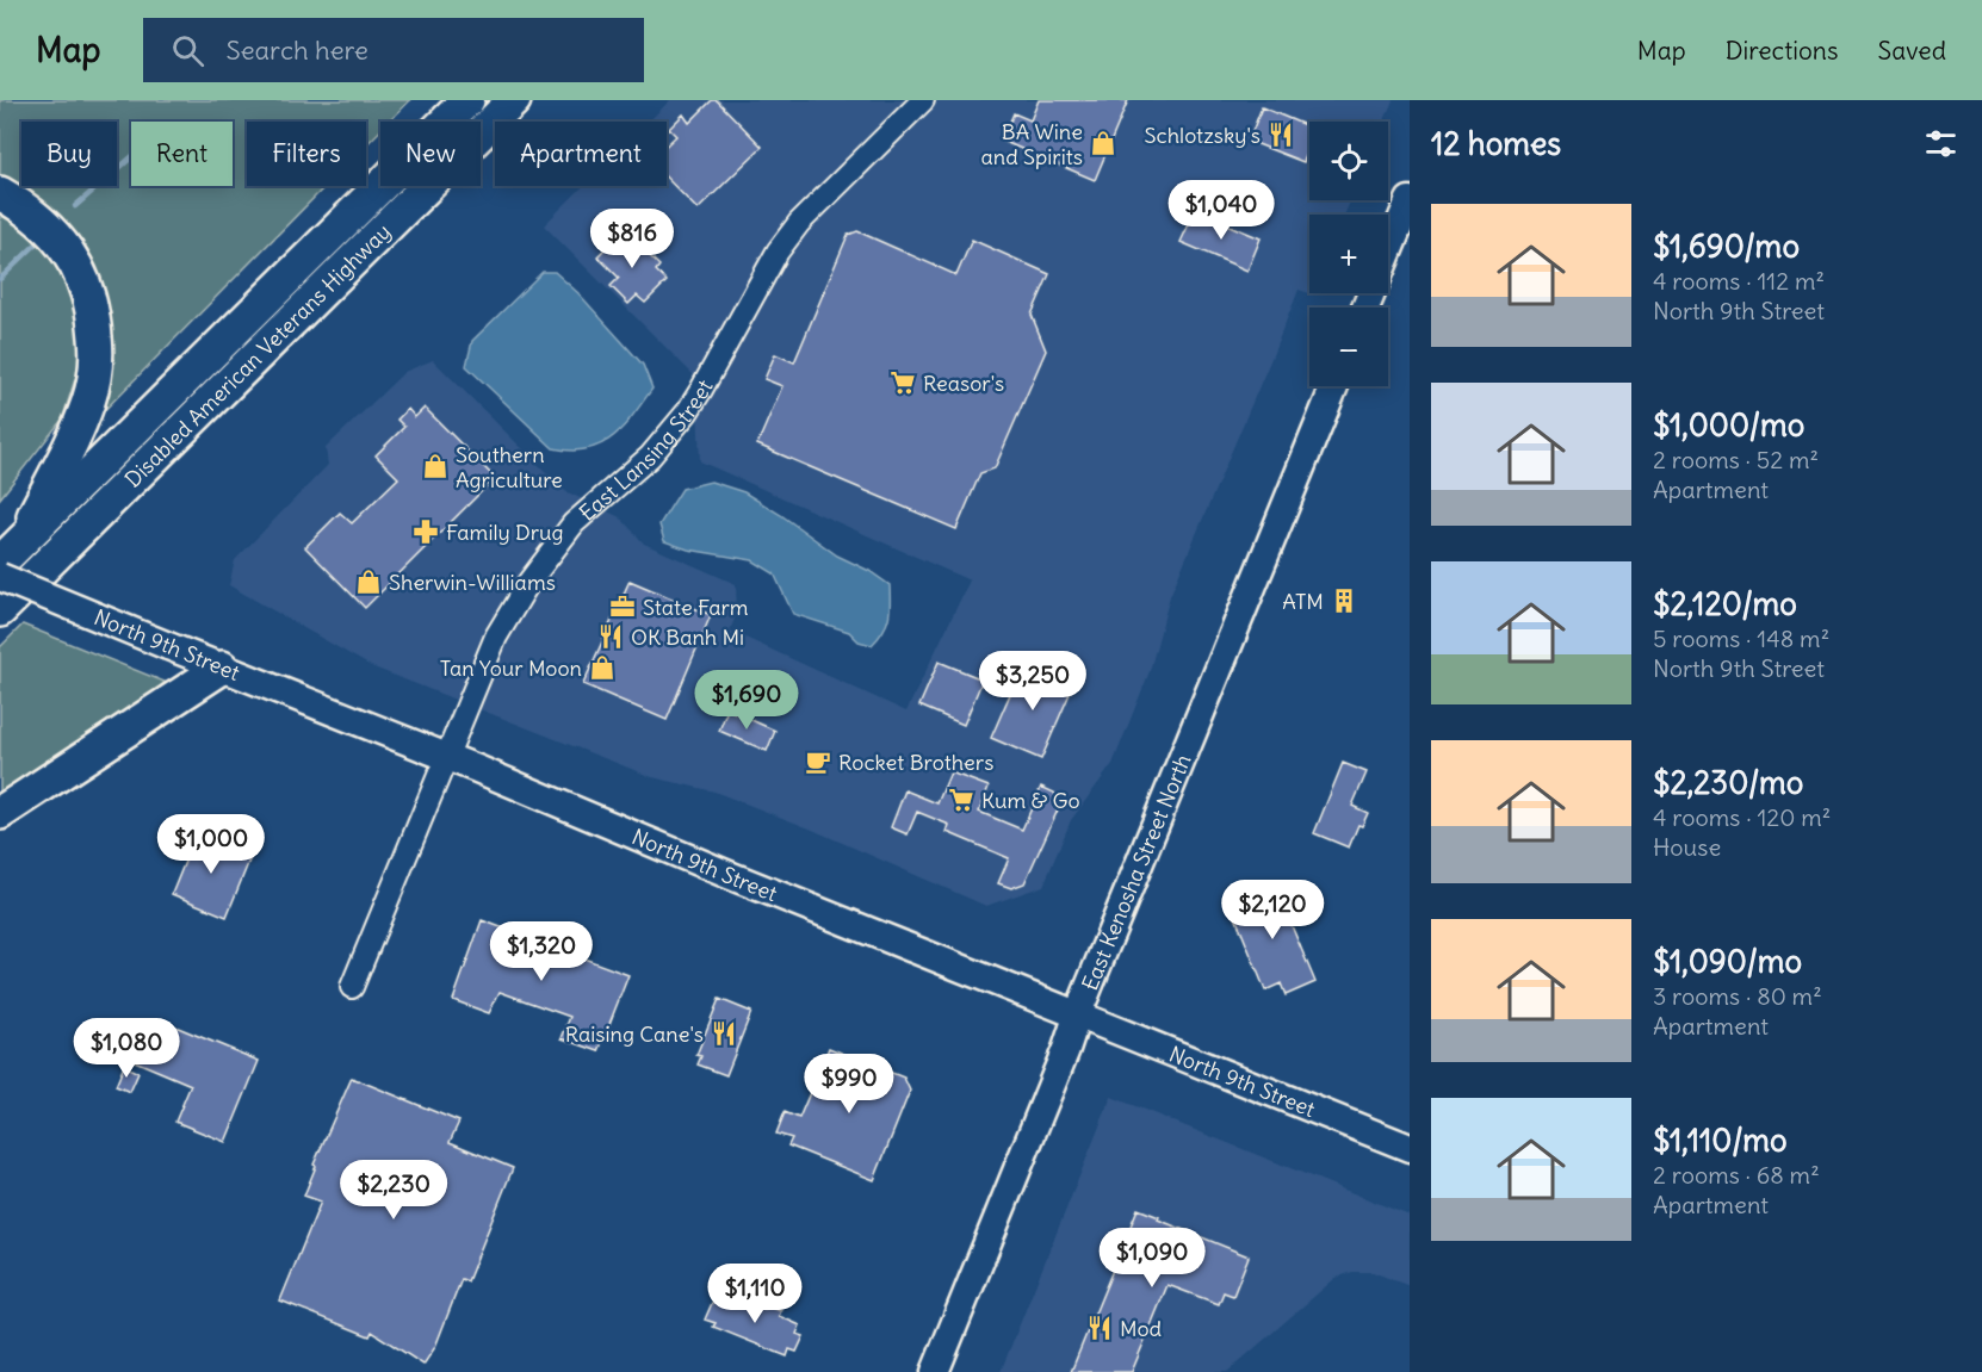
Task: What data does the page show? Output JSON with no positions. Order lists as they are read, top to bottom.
{
  "streets": {
    "highway": ["Disabled American Veterans Highway"],
    "main road": ["North 9th Street", "East Kenosha Street North"],
    "street": ["East Lansing Street"]
  },
  "crossings": [
    ["East Lansing Street", "North 9th Street"],
    ["North 9th Street", "East Kenosha Street North"]
  ],
  "places": {
    "restaurant": [
      "Schlotzsky's",
      "OK Banh Mi",
      "Raising Cane's",
      "Mod"
    ],
    "shop": [
      "BA Wine and Spirits",
      "Southern Agriculture",
      "Sherwin-Williams",
      "Tan Your Moon"
    ],
    "supermarket": ["Reasor's", "Kum & Go"],
    "pharmacy": ["Family Drug"],
    "building": ["ATM"],
    "office": ["State Farm"],
    "cafe": ["Rocket Brothers"]
  },
  "page": {
    "header": "Map",
    "search": "Search here",
    "nav": ["Map", "Directions", "Saved"],
    "heading": "12 homes",
    "map_buttons": ["+", "−"],
    "chip": [
      "Buy",
      "Rent",
      "Filters",
      "New",
      "Apartment"
    ],
    "price": [
      "$1,040",
      "$816",
      "$3,250",
      "$1,690",
      "$1,000",
      "$2,120",
      "$1,320",
      "$1,080",
      "$990",
      "$2,230",
      "$1,090",
      "$1,110"
    ],
    "list": [
      {
        "name": "$1,690/mo",
        "note": "4 rooms · 112 m² · North 9th Street"
      },
      {
        "name": "$1,000/mo",
        "note": "2 rooms · 52 m² · Apartment"
      },
      {
        "name": "$2,120/mo",
        "note": "5 rooms · 148 m² · North 9th Street"
      },
      {
        "name": "$2,230/mo",
        "note": "4 rooms · 120 m² · House"
      },
      {
        "name": "$1,090/mo",
        "note": "3 rooms · 80 m² · Apartment"
      },
      {
        "name": "$1,110/mo",
        "note": "2 rooms · 68 m² · Apartment"
      }
    ]
  }
}
